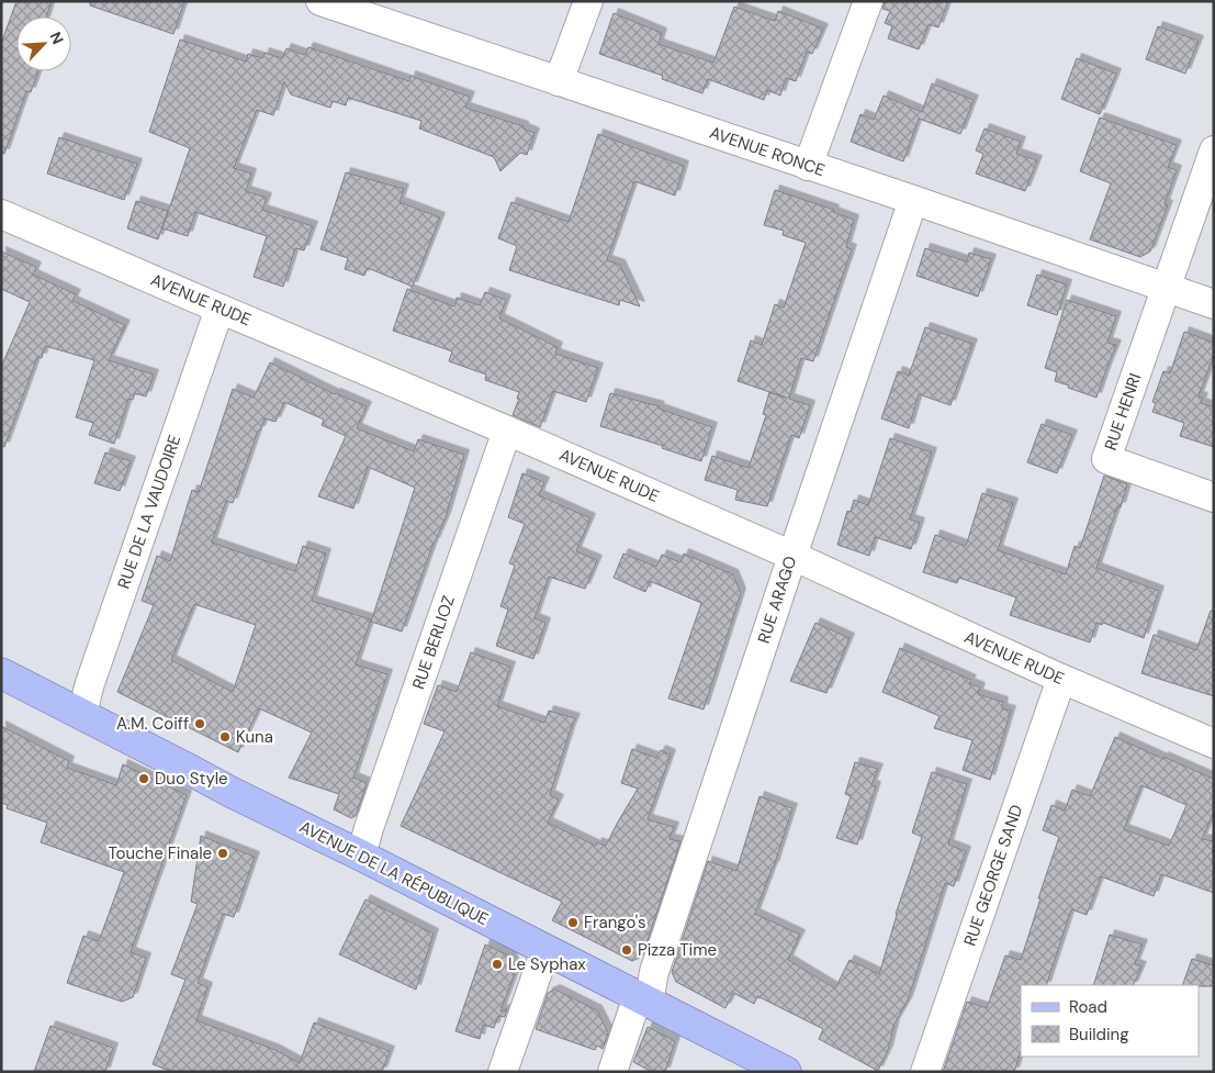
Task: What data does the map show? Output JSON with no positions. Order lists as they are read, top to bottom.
{
  "streets": {
    "main road": ["AVENUE DE LA RÉPUBLIQUE"],
    "street": [
      "AVENUE RONCE",
      "AVENUE RUDE",
      "RUE HENRI",
      "RUE DE LA VAUDOIRE",
      "RUE ARAGO",
      "RUE BERLIOZ",
      "RUE GEORGE SAND"
    ]
  },
  "crossings": [
    ["AVENUE RONCE", "RUE HENRI"],
    ["AVENUE RONCE", "RUE ARAGO"],
    ["AVENUE RUDE", "RUE DE LA VAUDOIRE"],
    ["AVENUE RUDE", "RUE ARAGO"],
    ["AVENUE RUDE", "RUE BERLIOZ"],
    ["AVENUE RUDE", "RUE GEORGE SAND"],
    ["RUE DE LA VAUDOIRE", "AVENUE DE LA RÉPUBLIQUE"],
    ["RUE ARAGO", "AVENUE DE LA RÉPUBLIQUE"],
    ["RUE BERLIOZ", "AVENUE DE LA RÉPUBLIQUE"]
  ],
  "places": [
    "A.M. Coiff",
    "Kuna",
    "Duo Style",
    "Touche Finale",
    "Frango's",
    "Pizza Time",
    "Le Syphax"
  ],
  "legend": ["Road", "Building"],
  "north": "top right"
}
